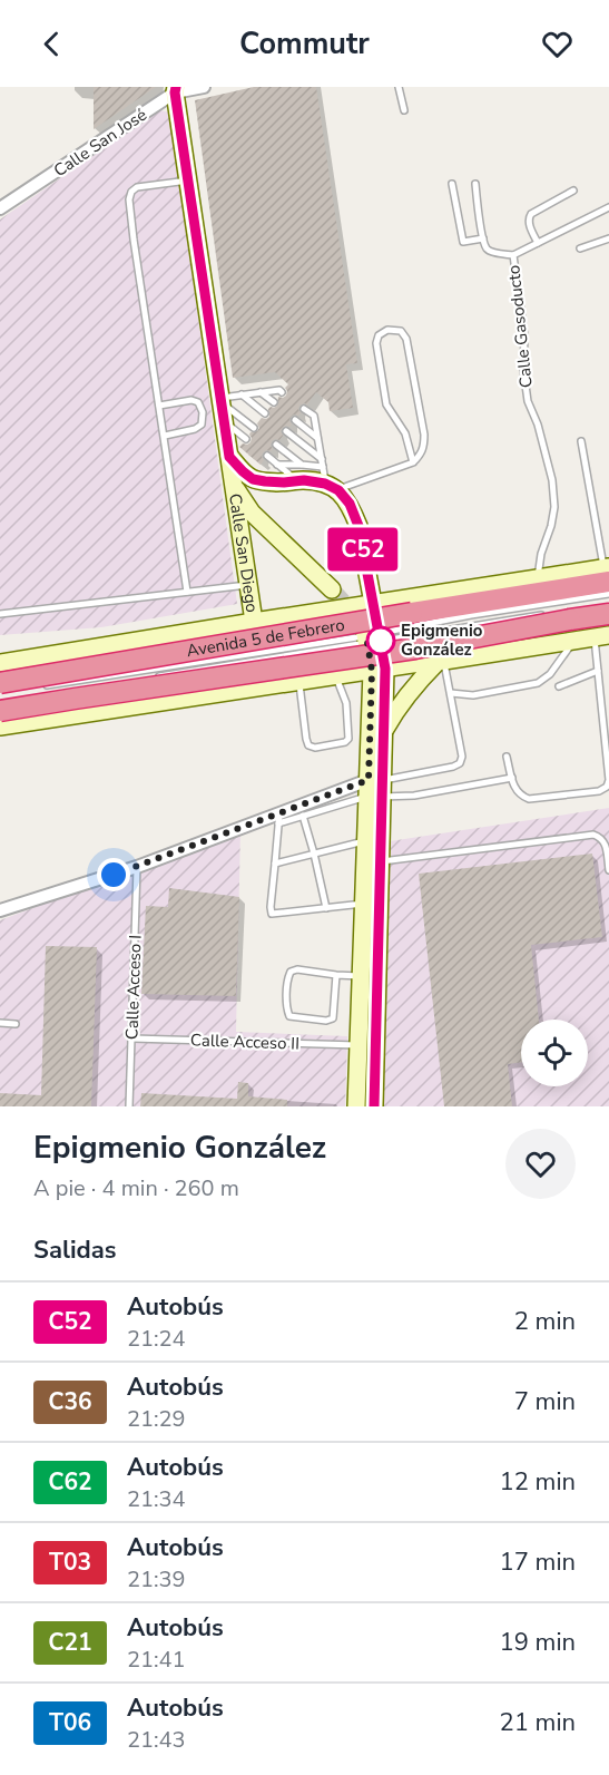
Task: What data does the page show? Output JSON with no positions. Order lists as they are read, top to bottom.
{
  "streets": {
    "highway": ["Avenida 5 de Febrero"],
    "main road": ["Calle San Diego"],
    "street": ["Calle San José"],
    "lane": ["Calle Gasoducto", "Calle Acceso I", "Calle Acceso II"]
  },
  "crossings": [
    ["Calle San José", "Calle San Diego"],
    ["Calle Gasoducto", "Avenida 5 de Febrero"],
    ["Calle San Diego", "Avenida 5 de Febrero"],
    ["Calle Acceso I", "Calle Acceso II"]
  ],
  "places": ["Epigmenio González"],
  "lines": ["bus line C52"],
  "page": {
    "header": "Commutr",
    "on_map": "C52",
    "heading": [
      ["Epigmenio González", "A pie · 4 min · 260 m"],
      "Salidas"
    ],
    "list": [
      {
        "mark": "C52",
        "name": "Autobús",
        "note": "21:24",
        "value": "2 min"
      },
      {
        "mark": "C36",
        "name": "Autobús",
        "note": "21:29",
        "value": "7 min"
      },
      {
        "mark": "C62",
        "name": "Autobús",
        "note": "21:34",
        "value": "12 min"
      },
      {
        "mark": "T03",
        "name": "Autobús",
        "note": "21:39",
        "value": "17 min"
      },
      {
        "mark": "C21",
        "name": "Autobús",
        "note": "21:41",
        "value": "19 min"
      },
      {
        "mark": "T06",
        "name": "Autobús",
        "note": "21:43",
        "value": "21 min"
      }
    ]
  }
}
